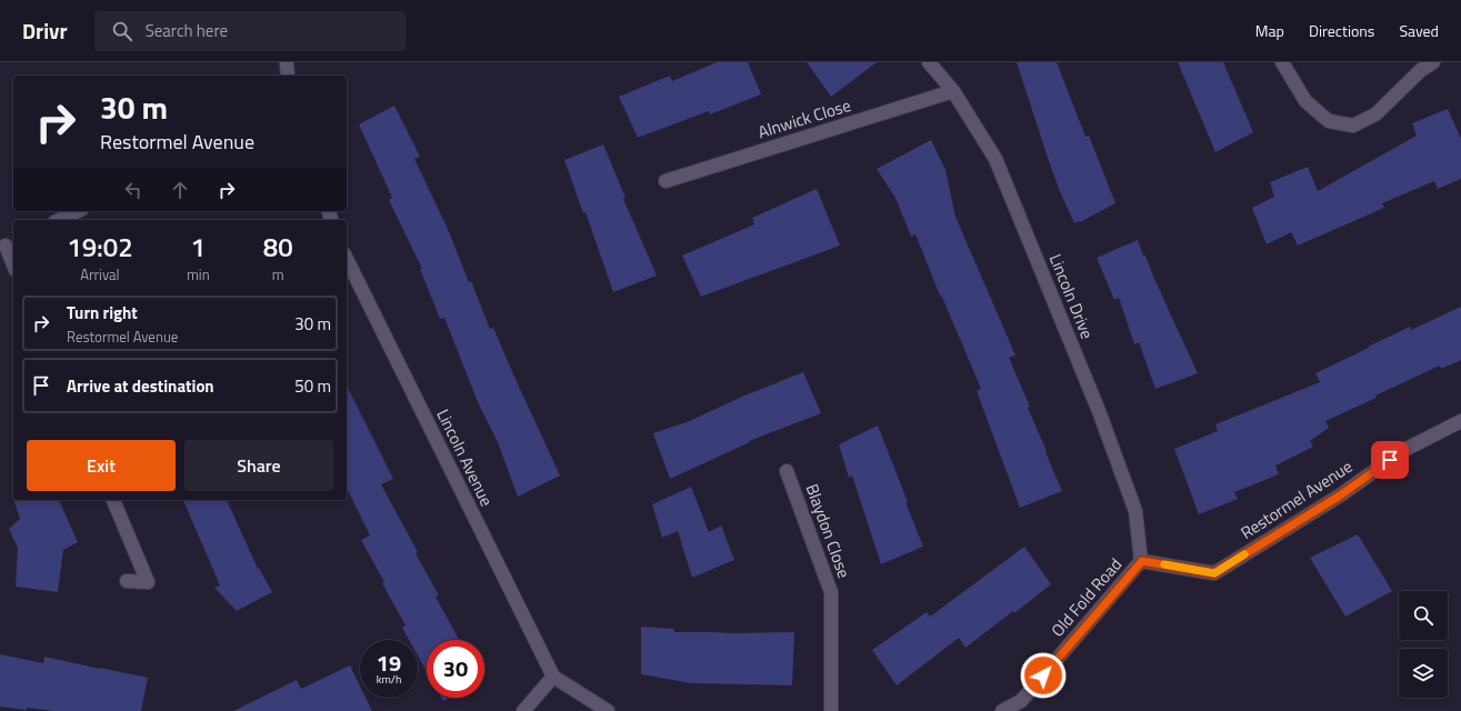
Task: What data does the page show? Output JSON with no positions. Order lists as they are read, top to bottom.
{
  "streets": {
    "street": [
      "Alnwick Close",
      "Lincoln Drive",
      "Lincoln Avenue",
      "Restormel Avenue",
      "Blaydon Close",
      "Old Fold Road"
    ]
  },
  "crossings": [
    ["Alnwick Close", "Lincoln Drive"],
    ["Lincoln Drive", "Restormel Avenue"],
    ["Lincoln Drive", "Old Fold Road"],
    ["Restormel Avenue", "Old Fold Road"]
  ],
  "page": {
    "header": "Drivr",
    "search": "Search here",
    "nav": ["Map", "Directions", "Saved"],
    "turn": ["30 m", "Restormel Avenue"],
    "eta": [
      "19:02",
      "Arrival",
      "1",
      "min",
      "80",
      "m"
    ],
    "list": [
      {
        "name": "Turn right",
        "note": "Restormel Avenue",
        "value": "30 m"
      },
      {
        "name": "Arrive at destination",
        "value": "50 m"
      }
    ],
    "buttons": ["Exit", "Share"],
    "speed": "19 km/h",
    "limit": "30"
  }
}
